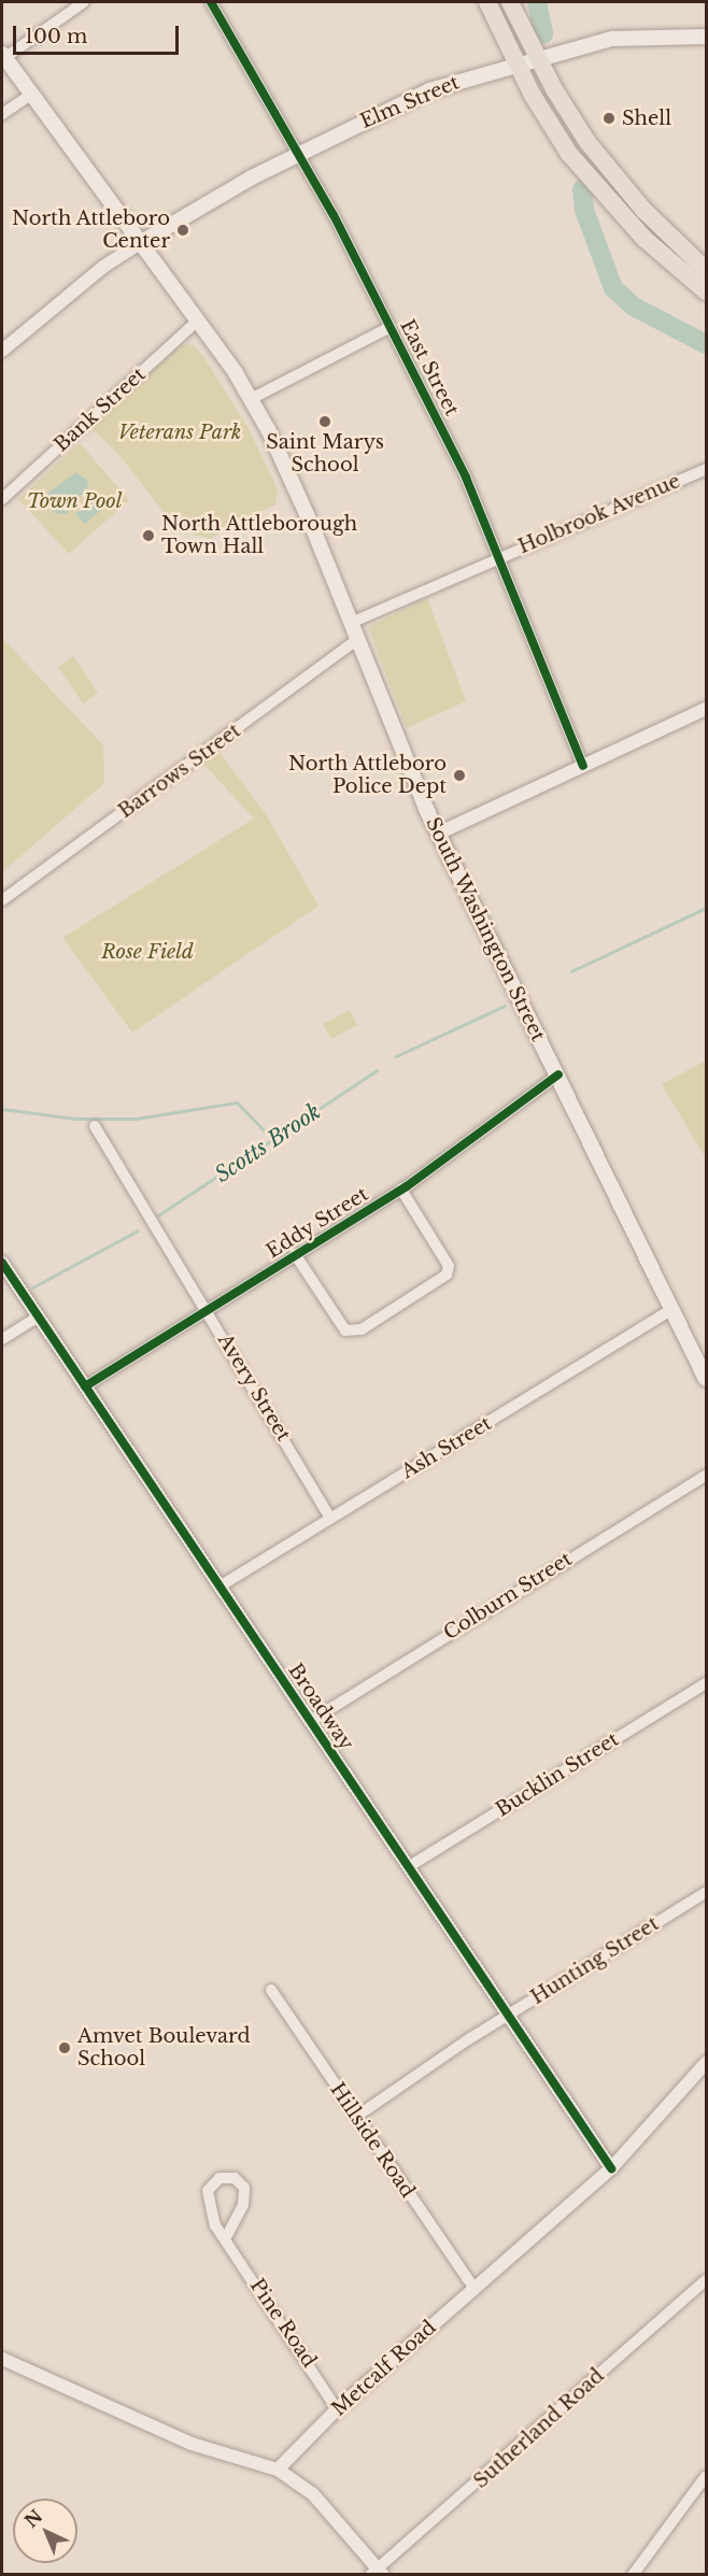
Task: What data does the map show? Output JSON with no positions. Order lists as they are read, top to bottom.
{
  "streets": {
    "main road": ["Elm Street", "South Washington Street"],
    "street": [
      "East Street",
      "Bank Street",
      "Holbrook Avenue",
      "Barrows Street",
      "Eddy Street",
      "Avery Street",
      "Ash Street",
      "Colburn Street",
      "Broadway",
      "Bucklin Street",
      "Hunting Street",
      "Hillside Road",
      "Pine Road",
      "Metcalf Road",
      "Sutherland Road"
    ]
  },
  "crossings": [
    ["Elm Street", "East Street"],
    ["Elm Street", "South Washington Street"],
    ["East Street", "Holbrook Avenue"],
    ["Bank Street", "South Washington Street"],
    ["Holbrook Avenue", "South Washington Street"],
    ["Barrows Street", "South Washington Street"],
    ["South Washington Street", "Eddy Street"],
    ["South Washington Street", "Ash Street"],
    ["Eddy Street", "Avery Street"],
    ["Eddy Street", "Broadway"],
    ["Avery Street", "Ash Street"],
    ["Ash Street", "Broadway"],
    ["Colburn Street", "Broadway"],
    ["Broadway", "Bucklin Street"],
    ["Broadway", "Hunting Street"],
    ["Broadway", "Metcalf Road"],
    ["Hunting Street", "Hillside Road"],
    ["Hillside Road", "Metcalf Road"],
    ["Pine Road", "Metcalf Road"]
  ],
  "water": ["Scotts Brook"],
  "parks": ["Veterans Park", "Town Pool", "Rose Field"],
  "places": [
    "Shell",
    "North Attleboro Center",
    "Saint Marys School",
    "North Attleborough Town Hall",
    "North Attleboro Police Dept",
    "Amvet Boulevard School"
  ],
  "scale_bar": "100 m",
  "north": "top left"
}
